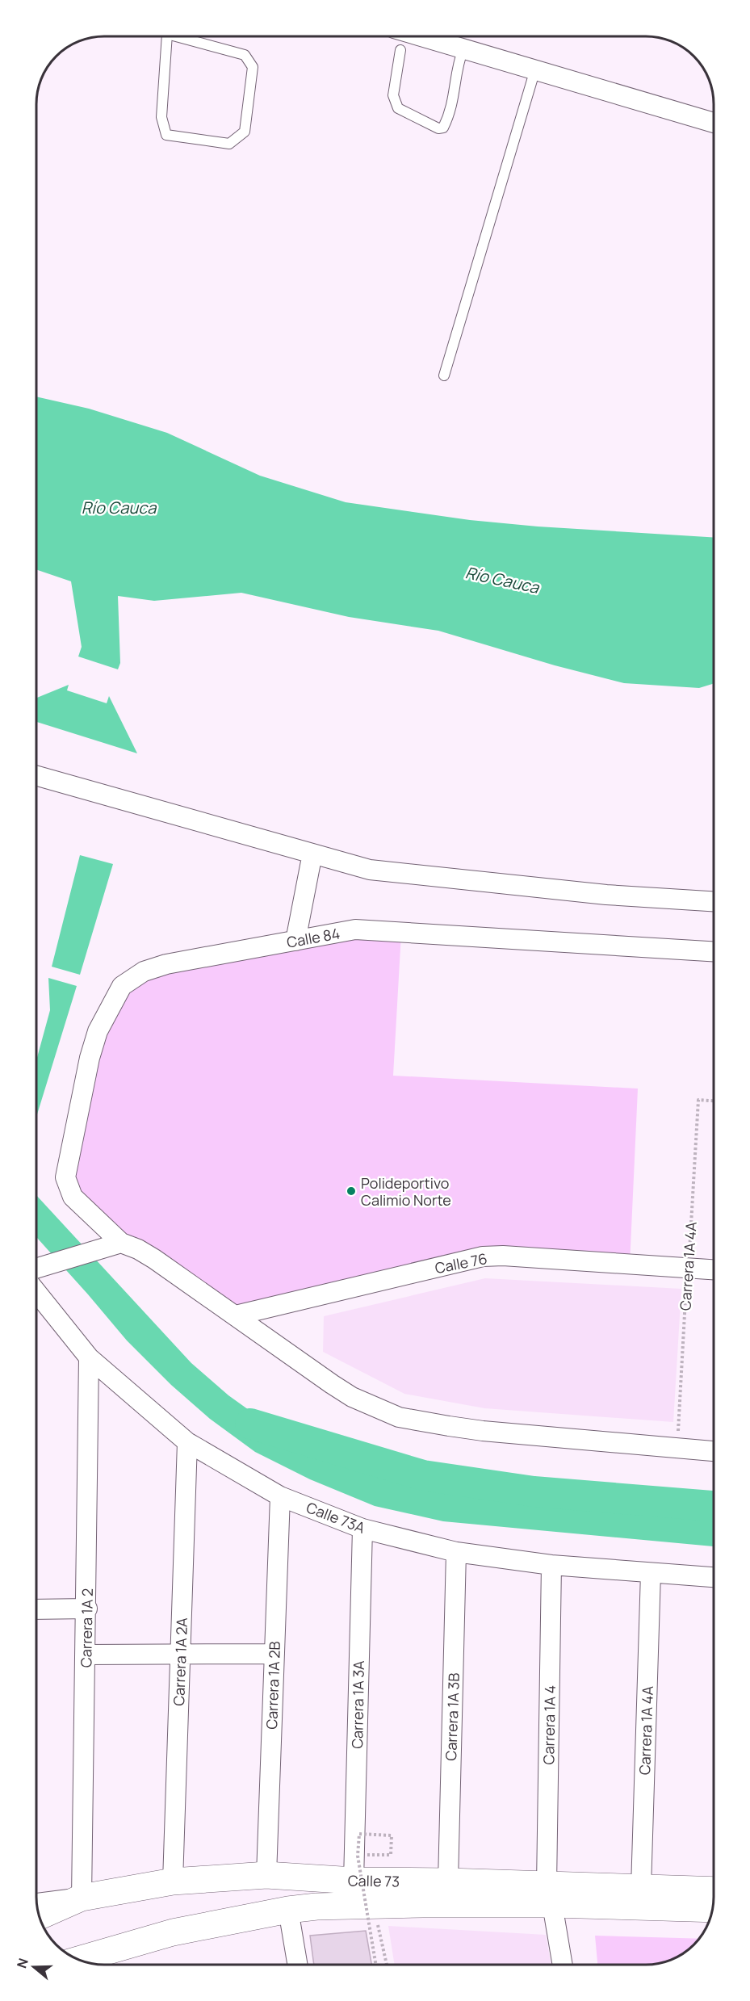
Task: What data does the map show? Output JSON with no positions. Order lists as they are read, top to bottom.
{
  "streets": {
    "main road": ["Calle 73"],
    "street": [
      "Calle 84",
      "Calle 76",
      "Carrera 1A 4A",
      "Calle 73A",
      "Carrera 1A 2",
      "Carrera 1A 2A",
      "Carrera 1A 2B",
      "Carrera 1A 3A",
      "Carrera 1A 3B",
      "Carrera 1A 4"
    ]
  },
  "crossings": [
    ["Calle 76", "Carrera 1A 4A"],
    ["Carrera 1A 4A", "Calle 73A"],
    ["Carrera 1A 4A", "Calle 73"],
    ["Calle 73A", "Carrera 1A 2"],
    ["Calle 73A", "Carrera 1A 2A"],
    ["Calle 73A", "Carrera 1A 2B"],
    ["Calle 73A", "Carrera 1A 3A"],
    ["Calle 73A", "Carrera 1A 3B"],
    ["Calle 73A", "Carrera 1A 4"],
    ["Carrera 1A 2", "Calle 73"],
    ["Carrera 1A 2A", "Calle 73"],
    ["Carrera 1A 2B", "Calle 73"],
    ["Carrera 1A 3A", "Calle 73"],
    ["Carrera 1A 3B", "Calle 73"],
    ["Carrera 1A 4", "Calle 73"]
  ],
  "water": ["Río Cauca"],
  "places": ["Polideportivo Calimio Norte"],
  "north": "left"
}
